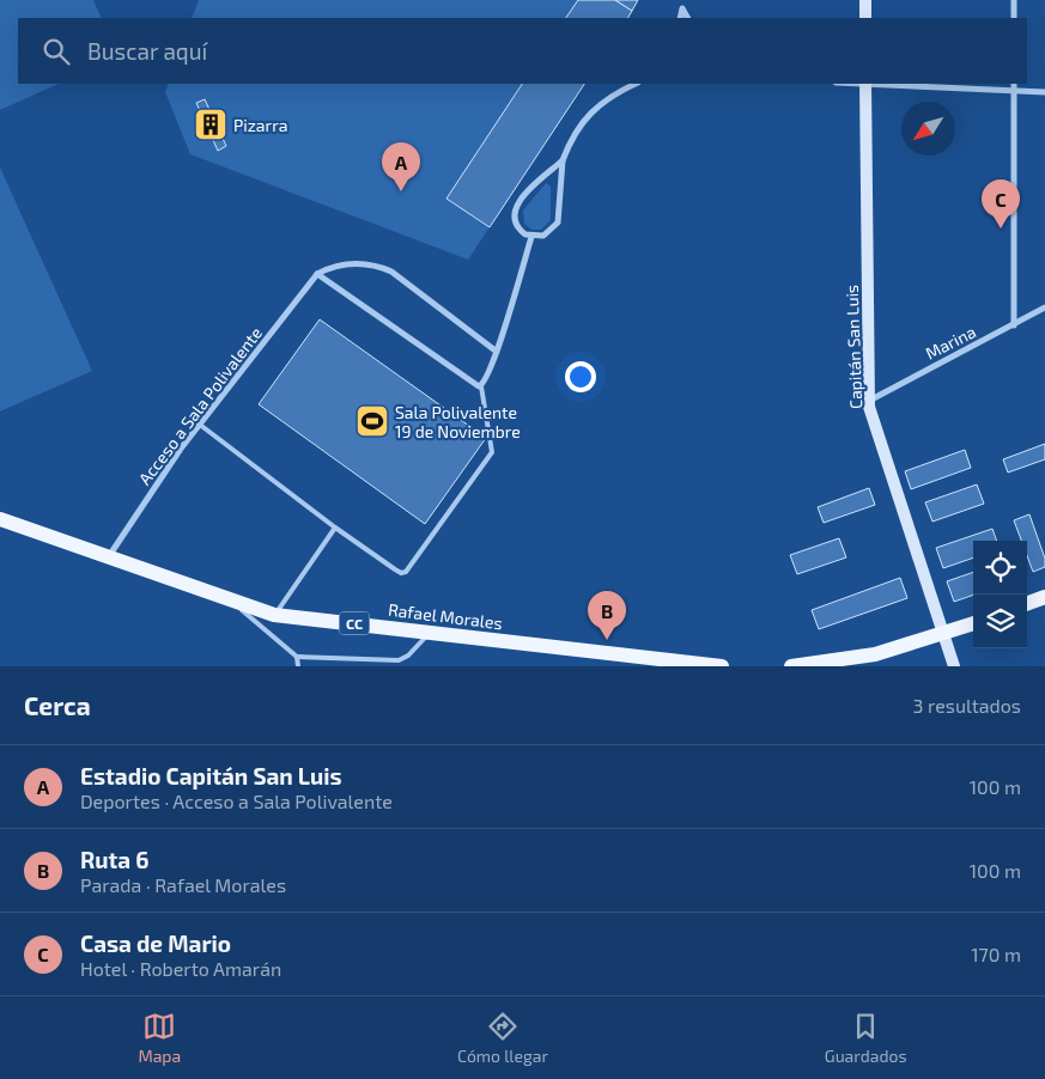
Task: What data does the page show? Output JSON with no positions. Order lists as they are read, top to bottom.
{
  "streets": {
    "main road": ["Rafael Morales", "CC"],
    "street": ["Marina", "Capitán San Luis", "Acceso a Sala Polivalente"]
  },
  "crossings": [
    ["Marina", "Capitán San Luis"],
    ["Acceso a Sala Polivalente", "Rafael Morales"]
  ],
  "places": {
    "building": ["Pizarra"],
    "sports": ["Sala Polivalente 19 de Noviembre"]
  },
  "north": "bottom left",
  "page": {
    "search": "Buscar aquí",
    "pins": ["A", "C", "B"],
    "heading": ["Cerca", "3 resultados"],
    "list": [
      {
        "mark": "A",
        "name": "Estadio Capitán San Luis",
        "note": "Deportes · Acceso a Sala Polivalente",
        "value": "100 m"
      },
      {
        "mark": "B",
        "name": "Ruta 6",
        "note": "Parada · Rafael Morales",
        "value": "100 m"
      },
      {
        "mark": "C",
        "name": "Casa de Mario",
        "note": "Hotel · Roberto Amarán",
        "value": "170 m"
      }
    ],
    "nav": ["Mapa", "Cómo llegar", "Guardados"]
  }
}
